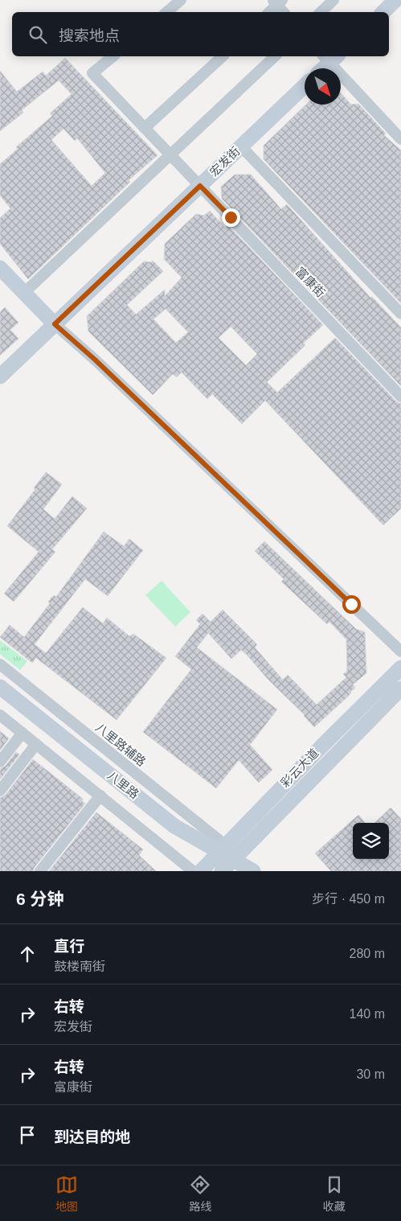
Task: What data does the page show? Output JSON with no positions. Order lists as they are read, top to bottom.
{
  "streets": {
    "main road": ["宏发街", "彩云大道", "八里路"],
    "street": ["富康街", "八里路辅路"]
  },
  "crossings": [
    ["宏发街", "富康街"],
    ["八里路辅路", "彩云大道"],
    ["八里路辅路", "八里路"],
    ["彩云大道", "八里路"]
  ],
  "north": "bottom right",
  "page": {
    "search": "搜索地点",
    "heading": ["6 分钟", "步行 · 450 m"],
    "list": [
      ["直行", "鼓楼南街", "280 m"],
      ["右转", "宏发街", "140 m"],
      ["右转", "富康街", "30 m"],
      "到达目的地"
    ],
    "nav": ["地图", "路线", "收藏"]
  }
}
